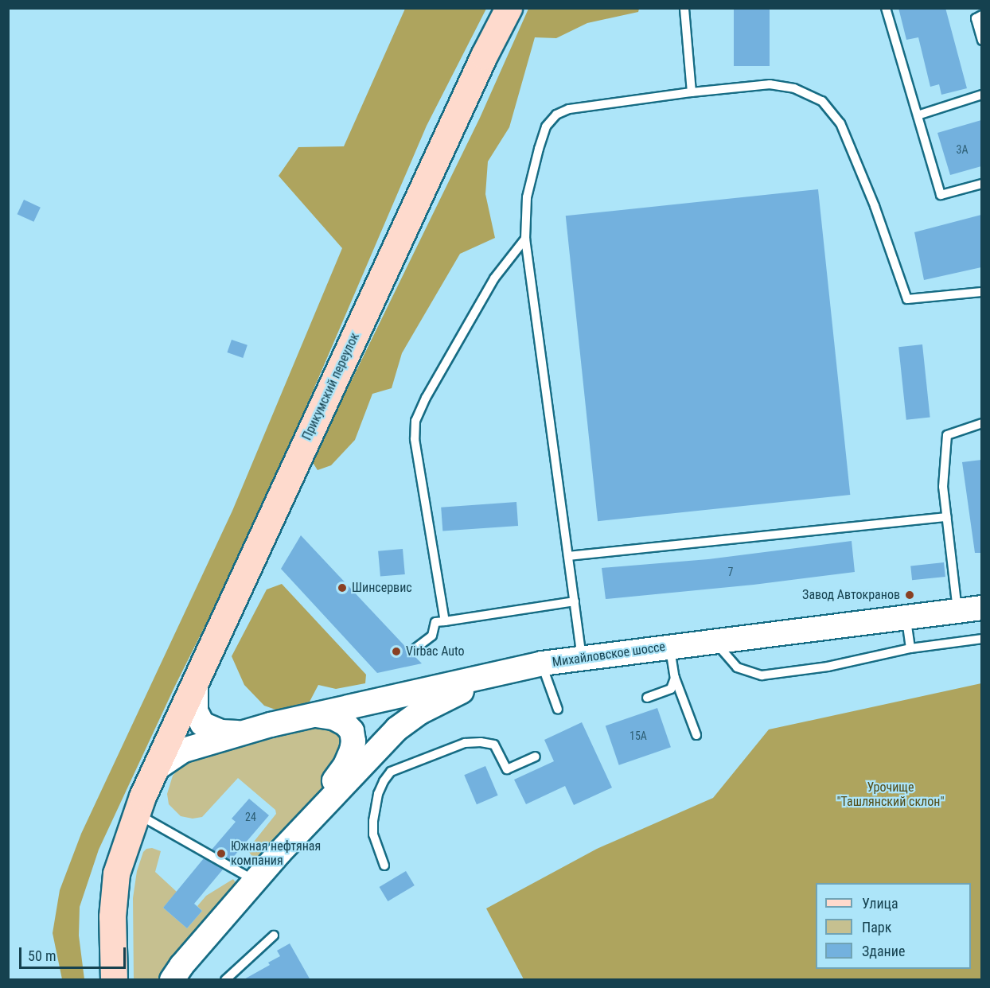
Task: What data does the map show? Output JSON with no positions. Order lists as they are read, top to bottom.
{
  "streets": {
    "main road": ["Прикумский переулок", "Михайловское шоссе"]
  },
  "crossings": [
    ["Прикумский переулок", "Михайловское шоссе"]
  ],
  "parks": ["Урочище \"Ташлянский склон\""],
  "places": [
    "Шинсервис",
    "Завод Автокранов",
    "Virbac Auto",
    "Южная нефтяная компания"
  ],
  "house_numbers": [
    "3А",
    "7",
    "15А",
    "24"
  ],
  "legend": ["Улица", "Парк", "Здание"],
  "scale_bar": "50 m"
}
